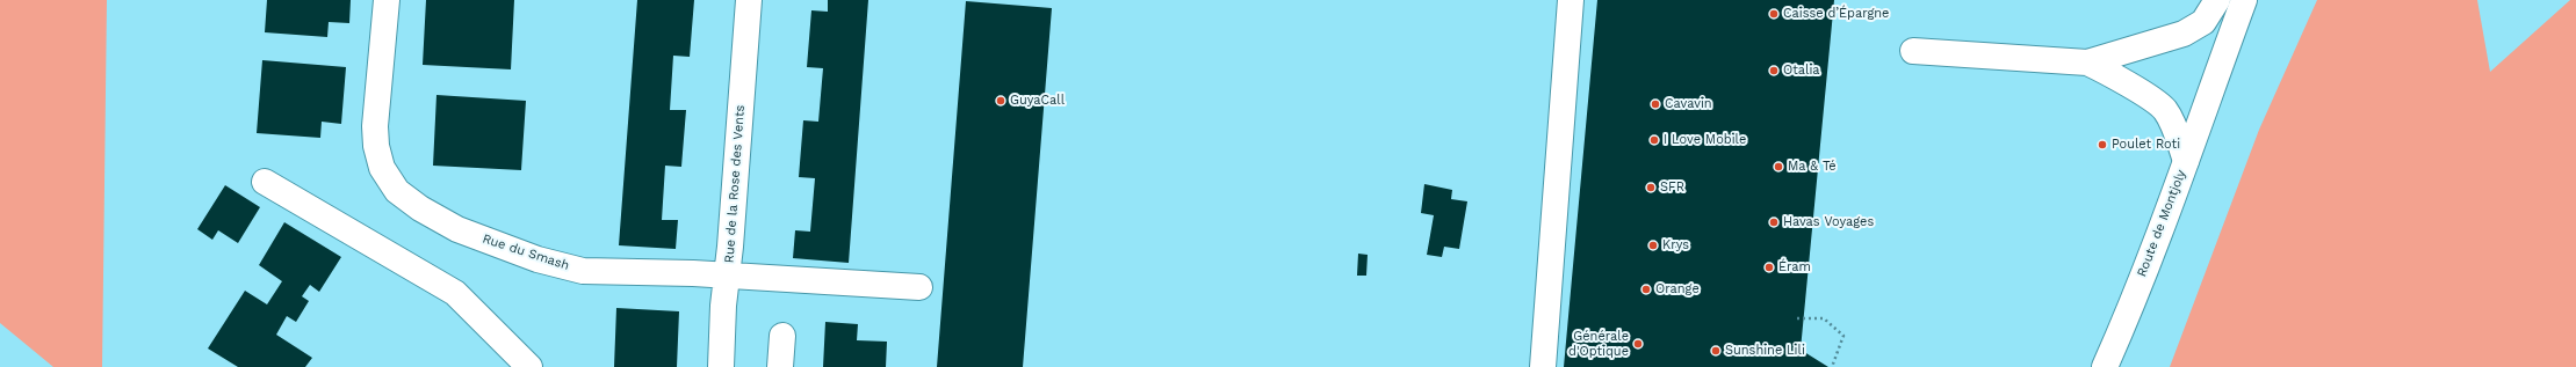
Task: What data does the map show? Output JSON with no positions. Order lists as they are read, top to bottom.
{
  "streets": {
    "street": ["Rue de la Rose des Vents", "Route de Montjoly", "Rue du Smash"]
  },
  "crossings": [
    ["Rue de la Rose des Vents", "Rue du Smash"]
  ],
  "places": [
    "Caisse d’Épargne",
    "Otalia",
    "GuyaCall",
    "Cavavin",
    "I Love Mobile",
    "Poulet Roti",
    "Ma & Té",
    "SFR",
    "Havas Voyages",
    "Krys",
    "Éram",
    "Orange",
    "Générale d'Optique",
    "Sunshine Lili"
  ]
}
